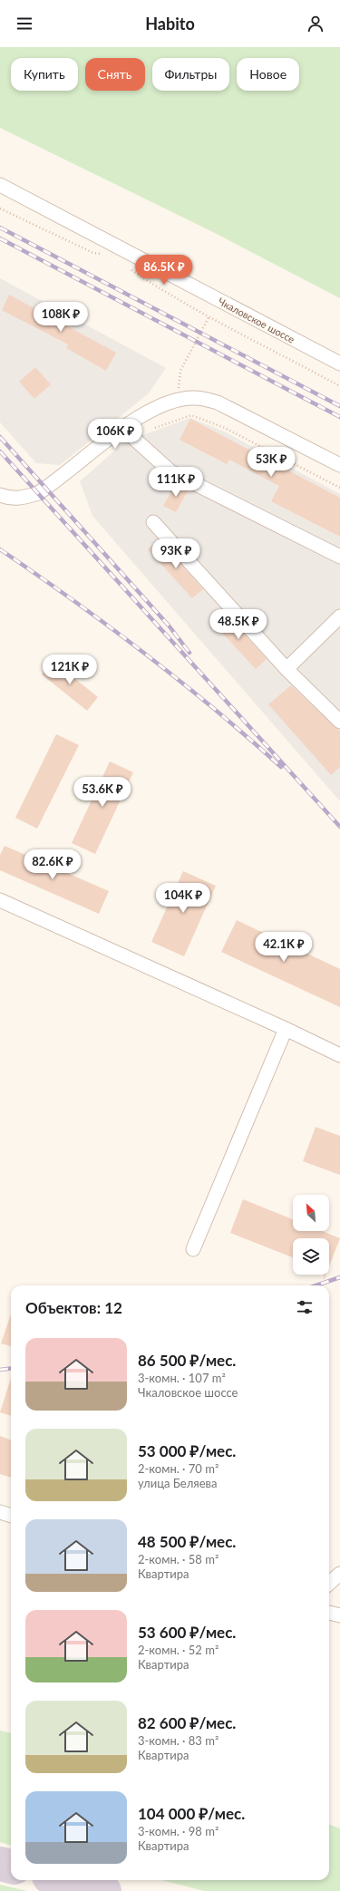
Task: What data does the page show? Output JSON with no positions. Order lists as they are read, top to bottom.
{
  "streets": {
    "street": ["Чкаловское шоссе"]
  },
  "north": "top left",
  "page": {
    "header": "Habito",
    "chip": [
      "Купить",
      "Снять",
      "Фильтры",
      "Новое"
    ],
    "price": [
      "86.5K ₽",
      "108K ₽",
      "106K ₽",
      "53K ₽",
      "111K ₽",
      "93K ₽",
      "48.5K ₽",
      "121K ₽",
      "53.6K ₽",
      "82.6K ₽",
      "104K ₽",
      "42.1K ₽"
    ],
    "heading": "Объектов: 12",
    "list": [
      {
        "name": "86 500 ₽/мес.",
        "note": "3-комн. · 107 m² · Чкаловское шоссе"
      },
      {
        "name": "53 000 ₽/мес.",
        "note": "2-комн. · 70 m² · улица Беляева"
      },
      {
        "name": "48 500 ₽/мес.",
        "note": "2-комн. · 58 m² · Квартира"
      },
      {
        "name": "53 600 ₽/мес.",
        "note": "2-комн. · 52 m² · Квартира"
      },
      {
        "name": "82 600 ₽/мес.",
        "note": "3-комн. · 83 m² · Квартира"
      },
      {
        "name": "104 000 ₽/мес.",
        "note": "3-комн. · 98 m² · Квартира"
      }
    ]
  }
}
